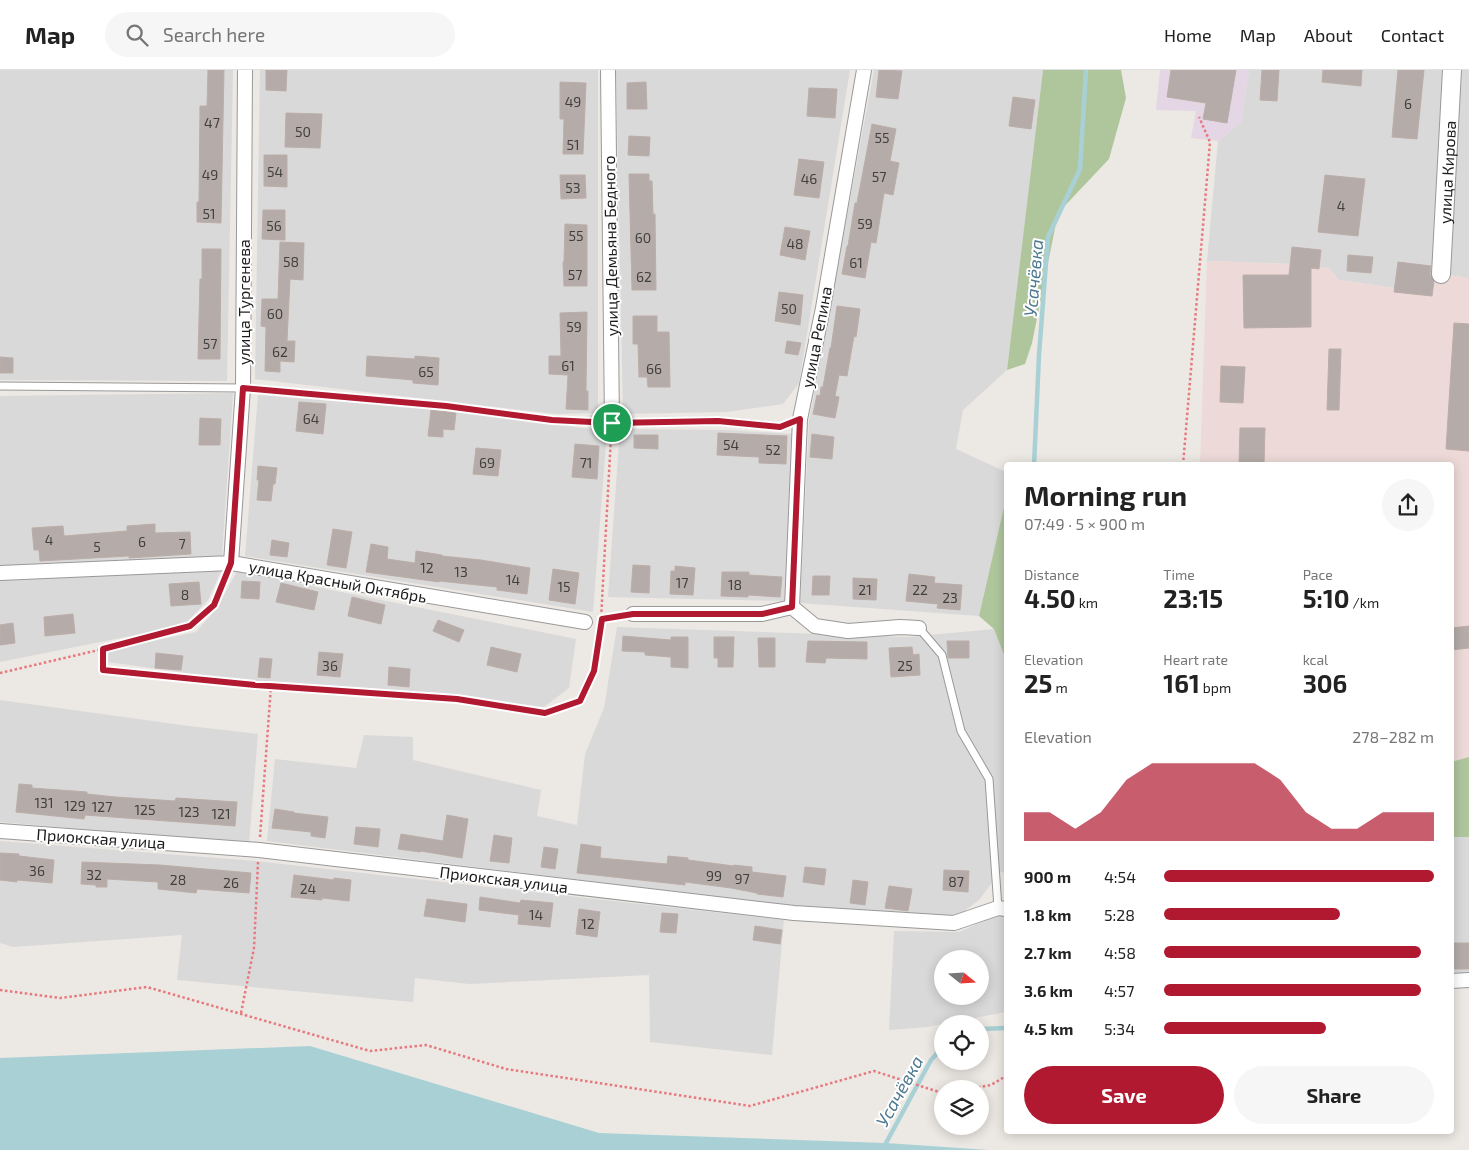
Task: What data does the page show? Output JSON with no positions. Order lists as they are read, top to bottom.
{
  "streets": {
    "street": [
      "улица Кирова",
      "улица Демьяна Бедного",
      "улица Тургенева",
      "улица Репина",
      "улица Красный Октябрь",
      "Приокская улица"
    ]
  },
  "crossings": [
    ["улица Тургенева", "улица Красный Октябрь"]
  ],
  "water": ["Усачёвка"],
  "house_numbers": [
    "49",
    "6",
    "47",
    "50",
    "55",
    "51",
    "54",
    "49",
    "57",
    "46",
    "53",
    "4",
    "51",
    "59",
    "56",
    "55",
    "60",
    "48",
    "58",
    "61",
    "57",
    "62",
    "50",
    "60",
    "59",
    "57",
    "62",
    "61",
    "66",
    "65",
    "64",
    "54",
    "52",
    "69",
    "71",
    "4",
    "6",
    "7",
    "5",
    "12",
    "13",
    "14",
    "17",
    "18",
    "15",
    "21",
    "22",
    "8",
    "23",
    "36",
    "25",
    "131",
    "129",
    "127",
    "125",
    "123",
    "121",
    "36",
    "32",
    "99",
    "97",
    "28",
    "87",
    "26",
    "24",
    "14",
    "12"
  ],
  "north": "right",
  "page": {
    "header": "Map",
    "search": "Search here",
    "nav": [
      "Home",
      "Map",
      "About",
      "Contact"
    ],
    "heading": ["Morning run", "07:49 · 5 × 900 m"],
    "stats": [
      ["Distance", "4.50 km"],
      ["Time", "23:15"],
      ["Pace", "5:10 /km"],
      ["Elevation", "25 m"],
      ["Heart rate", "161 bpm"],
      ["kcal", "306"]
    ],
    "chart": ["Elevation", "278–282 m"],
    "list": [
      {
        "name": "900 m",
        "note": "4:54"
      },
      {
        "name": "1.8 km",
        "note": "5:28"
      },
      {
        "name": "2.7 km",
        "note": "4:58"
      },
      {
        "name": "3.6 km",
        "note": "4:57"
      },
      {
        "name": "4.5 km",
        "note": "5:34"
      }
    ],
    "buttons": ["Save", "Share"]
  }
}
